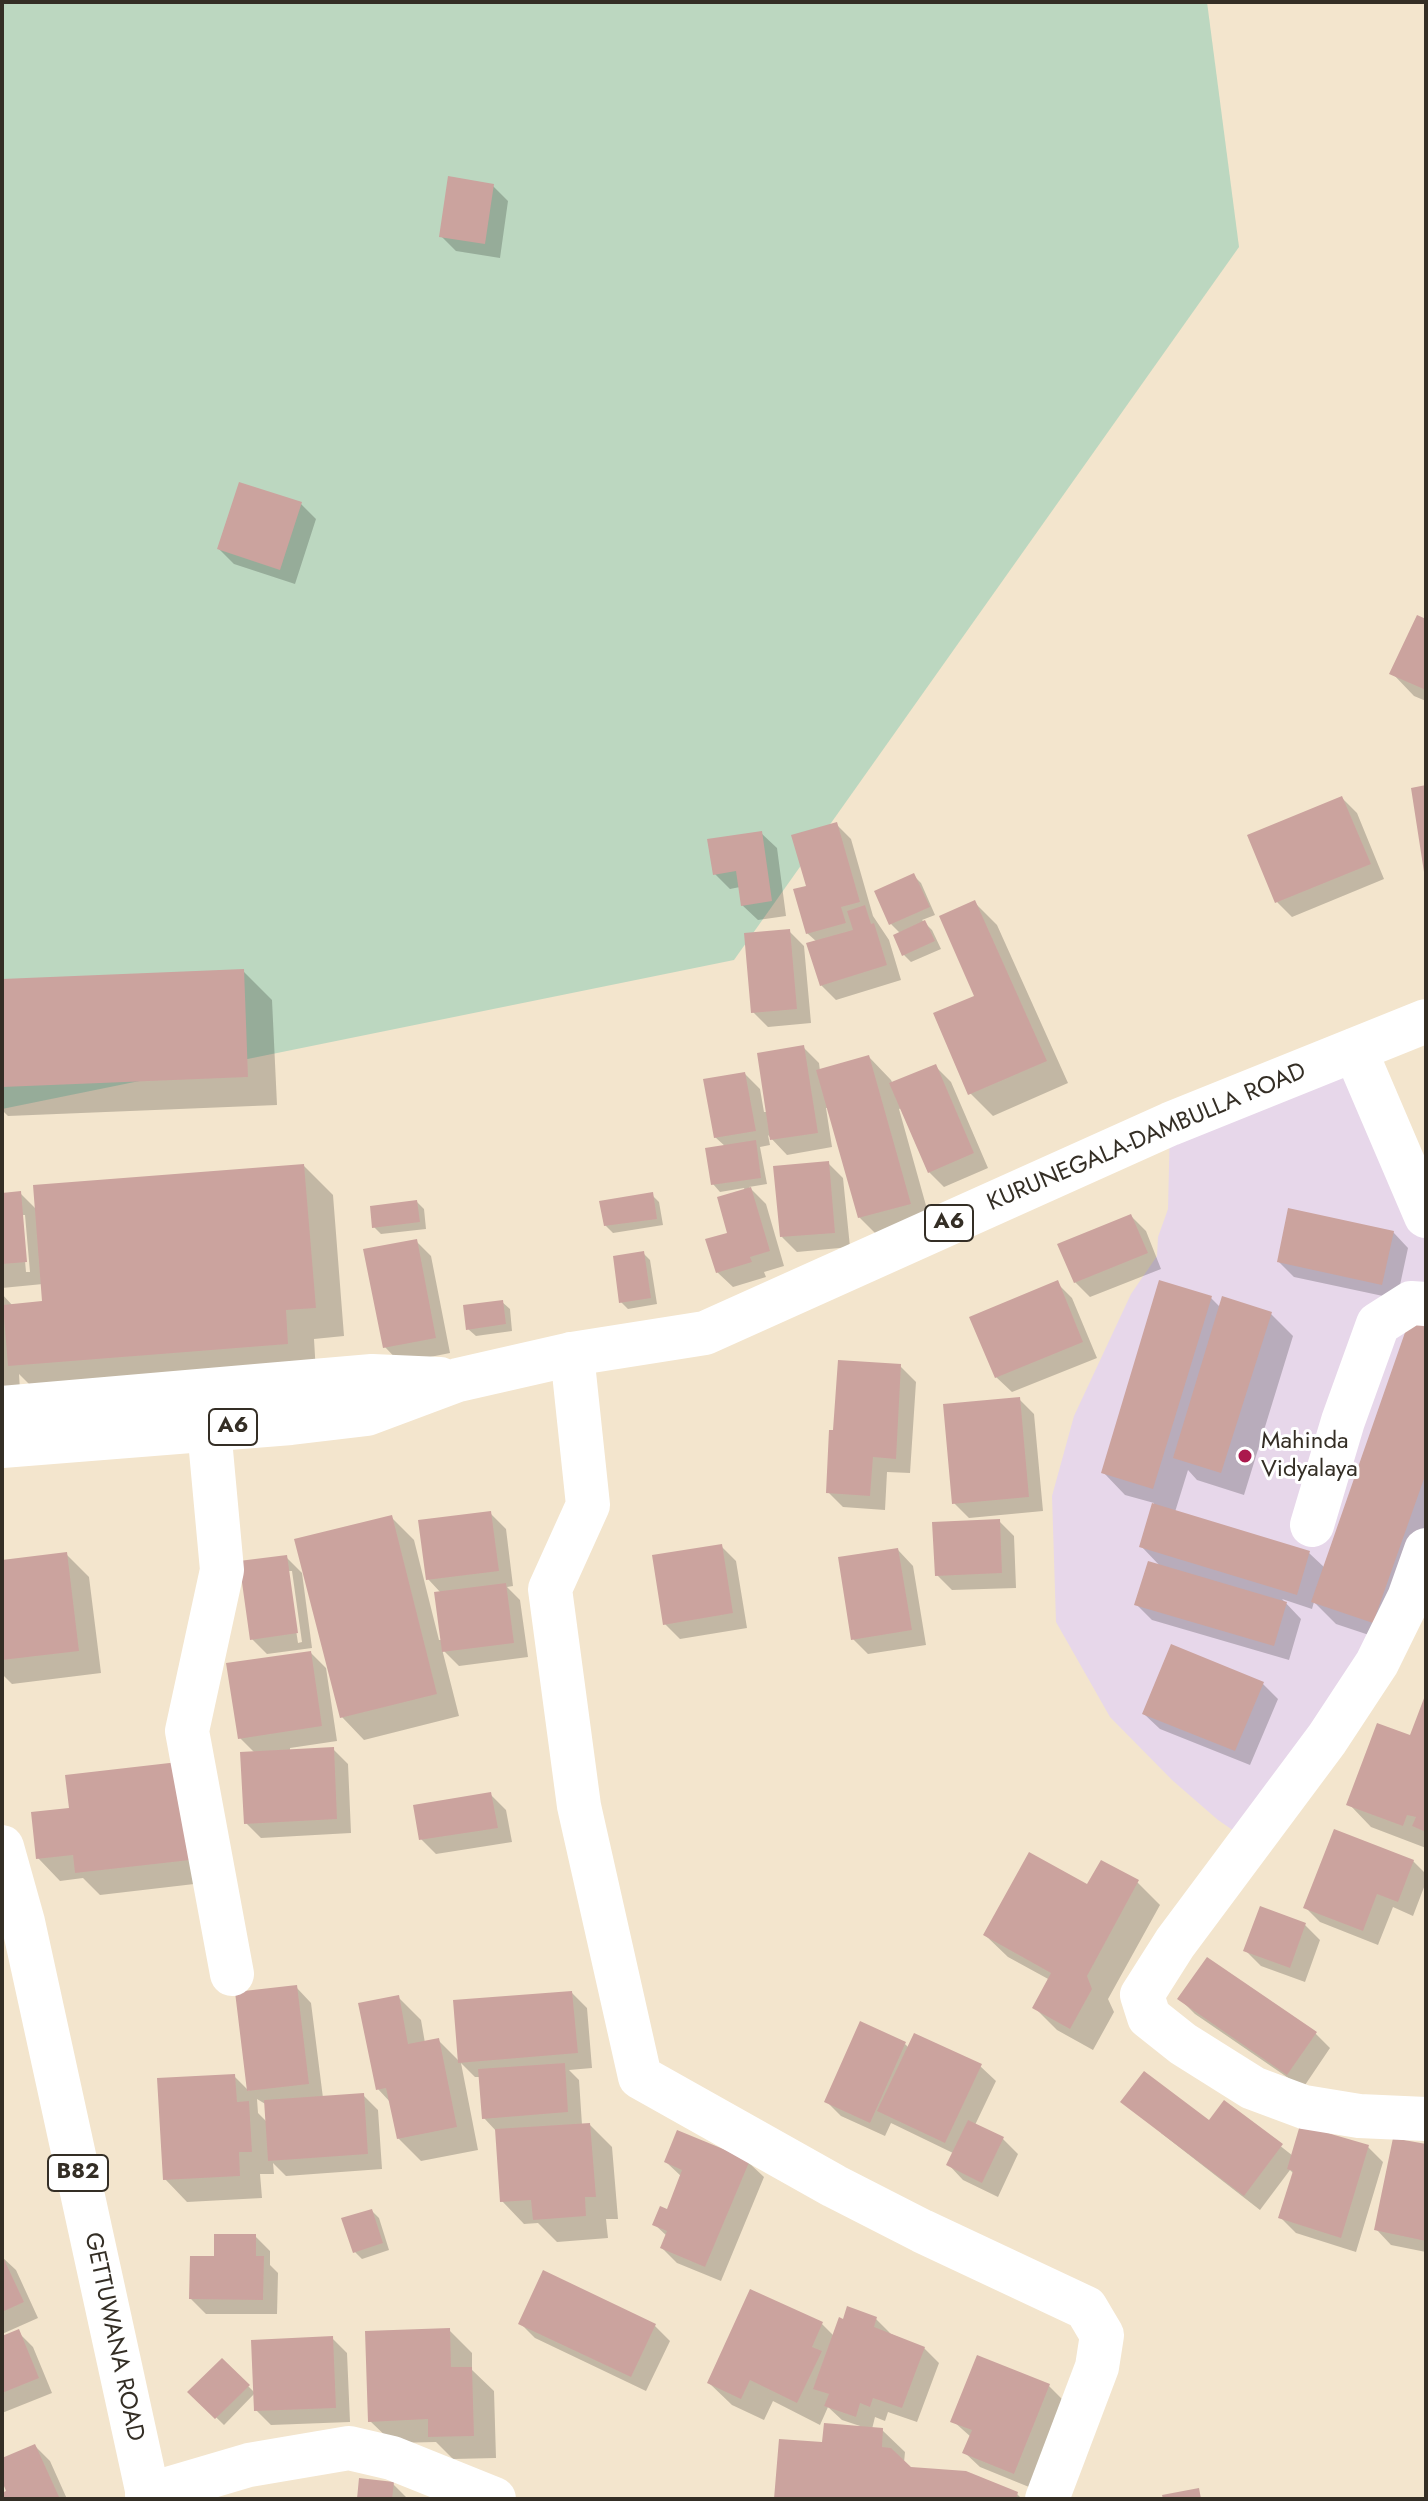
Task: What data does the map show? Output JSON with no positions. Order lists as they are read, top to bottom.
{
  "streets": {
    "main road": [
      "KURUNEGALA-DAMBULLA ROAD",
      "A6",
      "B82",
      "GETTUWANA ROAD"
    ]
  },
  "places": ["Mahinda Vidyalaya"]
}
